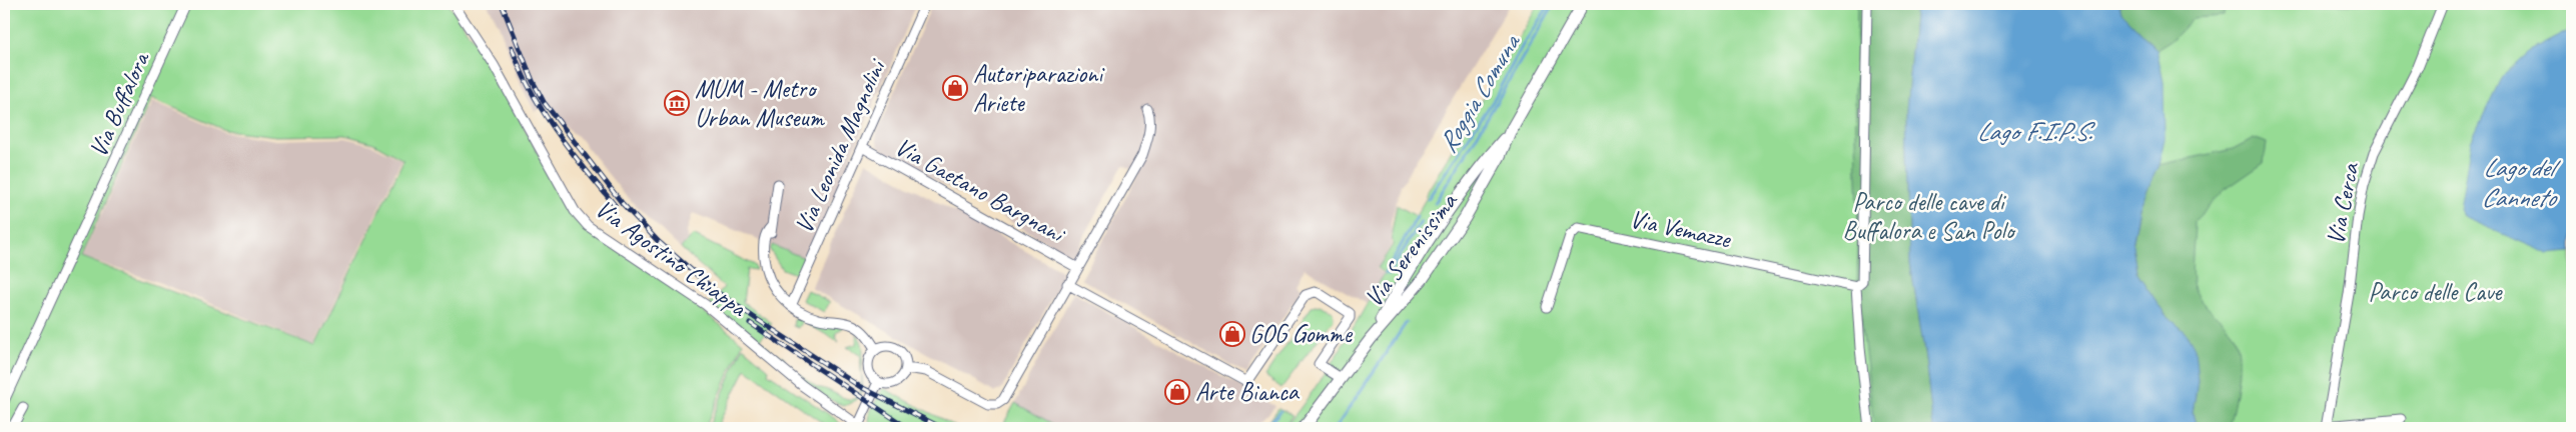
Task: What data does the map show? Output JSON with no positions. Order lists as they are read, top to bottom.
{
  "streets": {
    "main road": ["Via Serenissima"],
    "street": [
      "Via Buffalora",
      "Via Leonida Magnolini",
      "Via Gaetano Bargnani",
      "Via Cerca",
      "Via Vemazze",
      "Via Agostino Chiappa"
    ]
  },
  "crossings": [
    ["Via Leonida Magnolini", "Via Gaetano Bargnani"]
  ],
  "water": ["Roggia Comuna", "Lago F.I.P.S.", "Lago del Canneto"],
  "parks": ["Parco delle cave di Buffalora e San Polo", "Parco delle Cave"],
  "places": {
    "shop": ["Autoriparazioni Ariete", "GOG Gomme", "Arte Bianca"],
    "museum": ["MUM - Metro Urban Museum"]
  }
}
